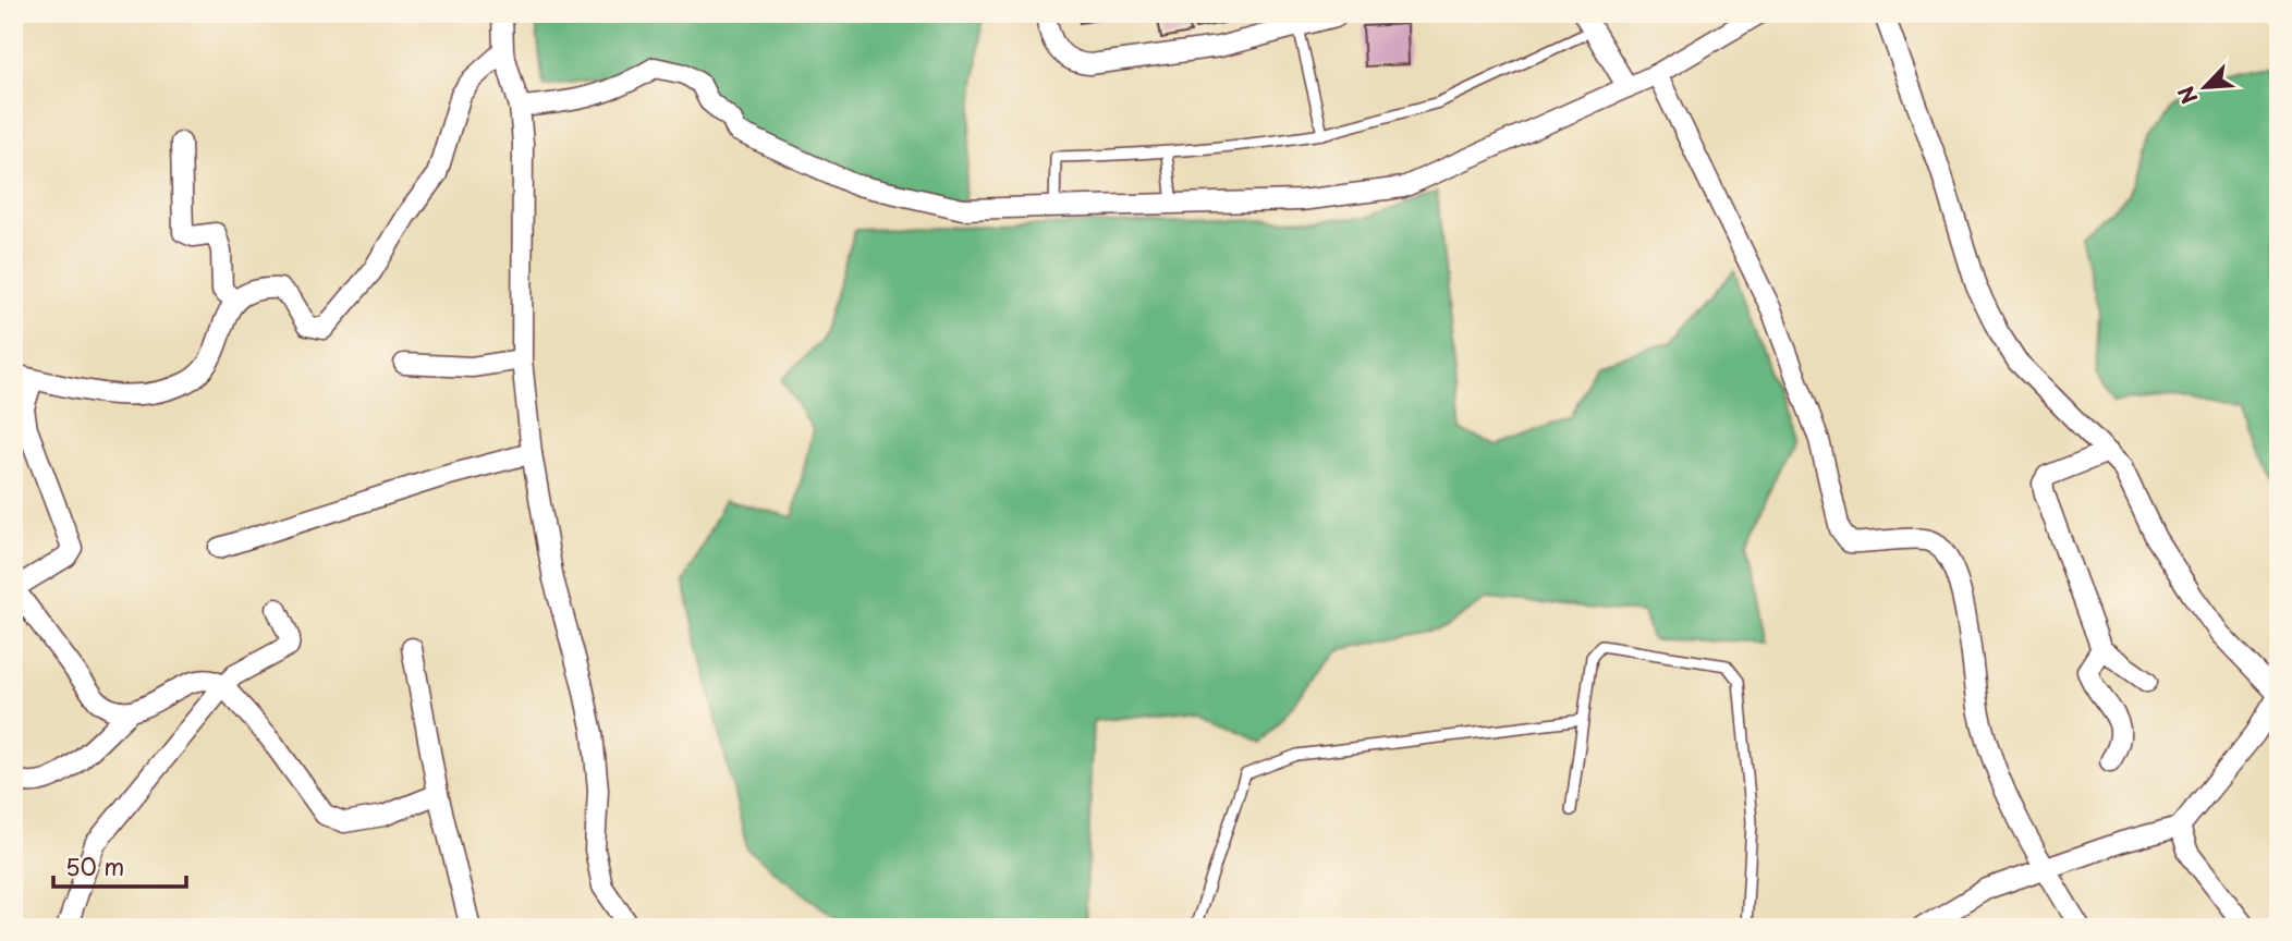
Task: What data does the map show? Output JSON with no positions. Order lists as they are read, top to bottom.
{
  "scale_bar": "50 m",
  "north": "bottom left"
}
